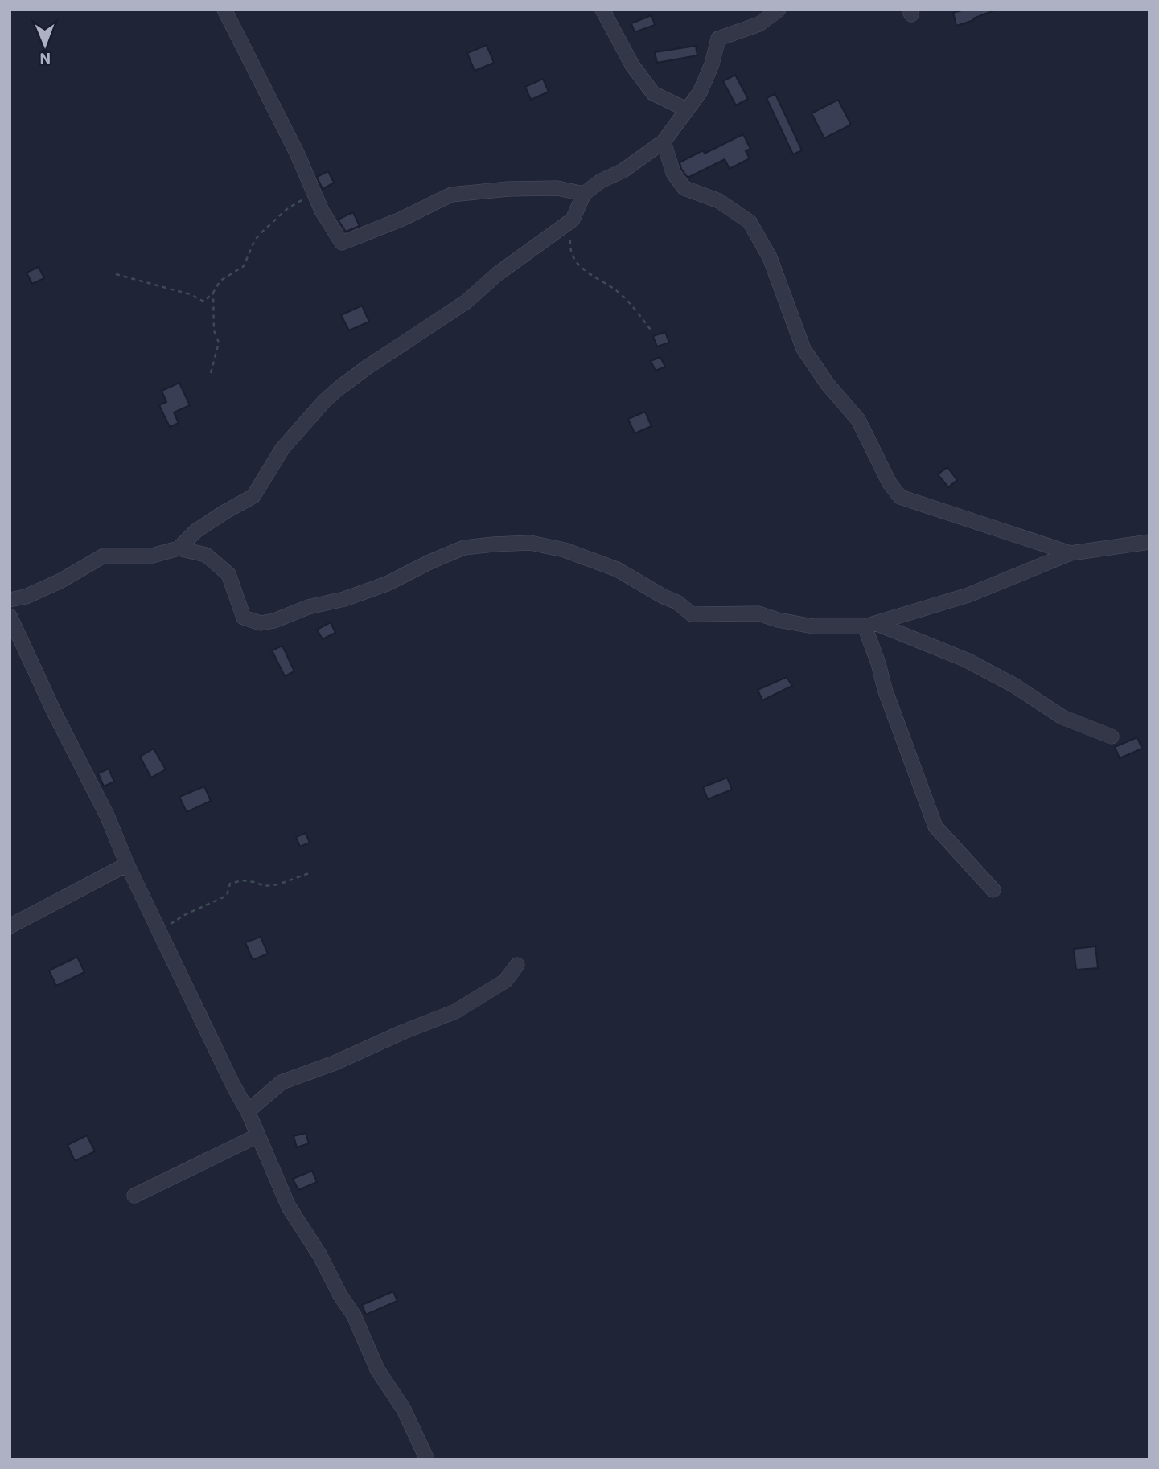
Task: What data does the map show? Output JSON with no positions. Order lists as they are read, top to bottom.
{
  "north": "bottom"
}
